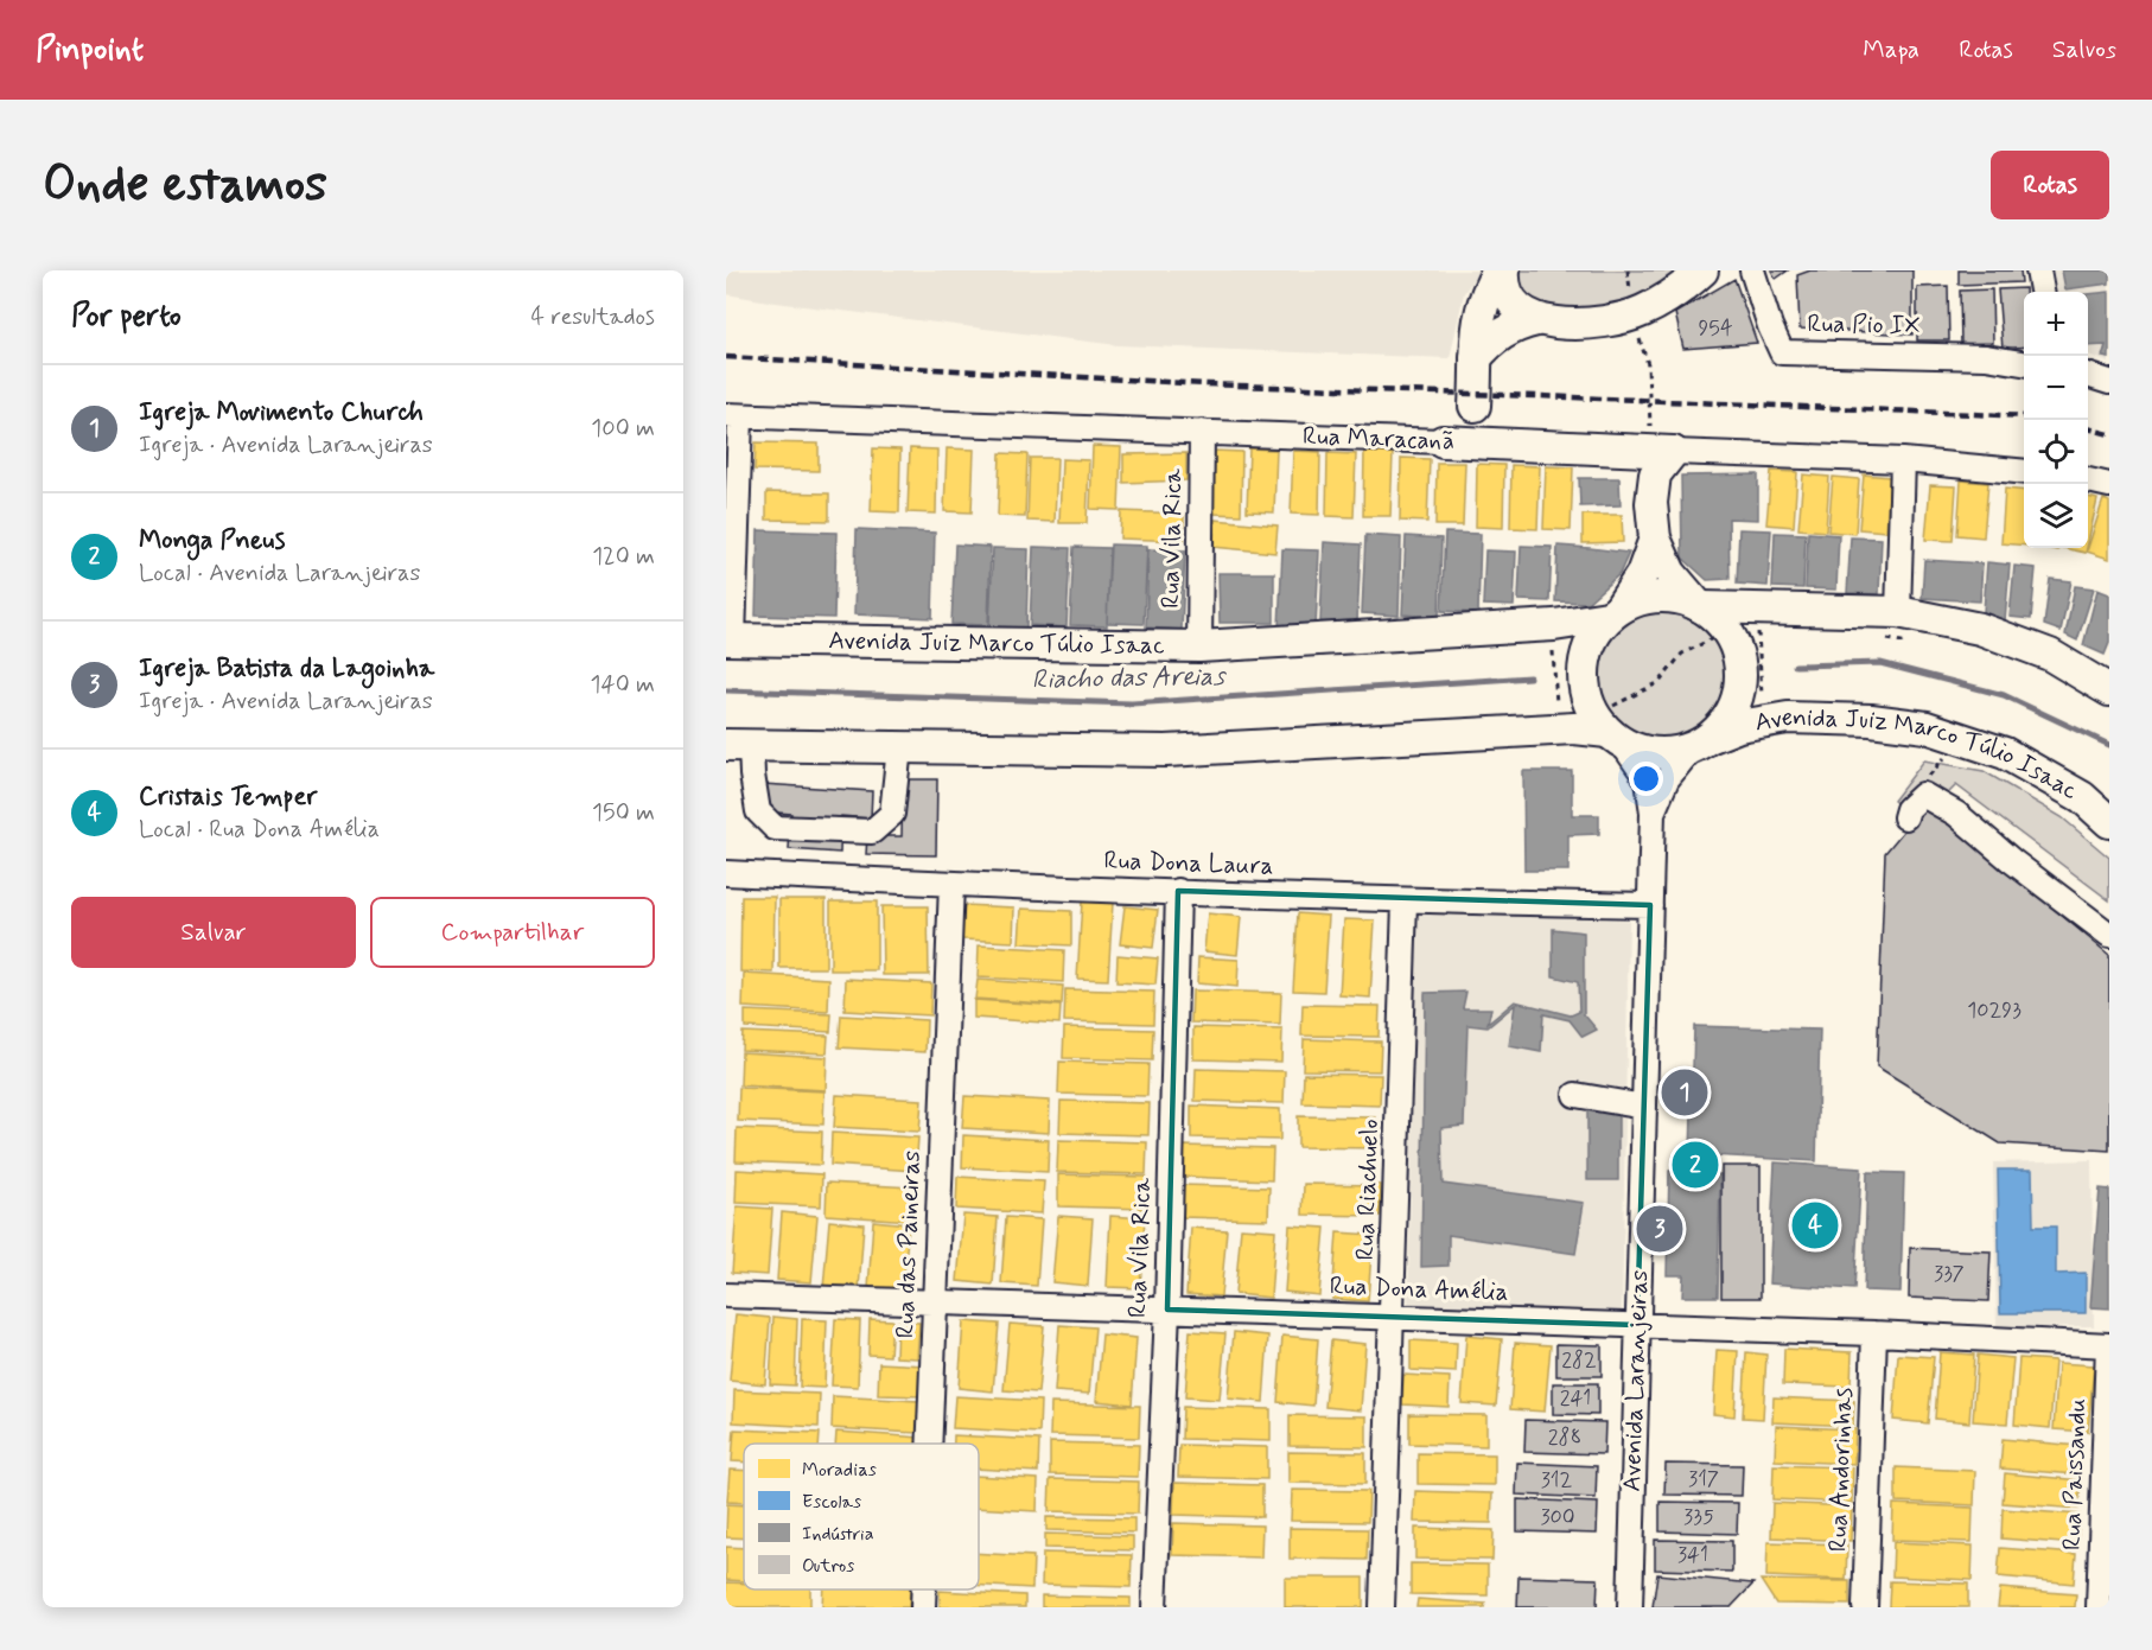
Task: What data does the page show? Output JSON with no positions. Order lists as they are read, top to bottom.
{
  "streets": {
    "main road": ["Rua Maracanã", "Avenida Juiz Marco Túlio Isaac"],
    "street": [
      "Rua Pio IX",
      "Rua Vila Rica",
      "Rua Dona Laura",
      "Rua Riachuelo",
      "Rua das Paineiras",
      "Rua Dona Amélia",
      "Avenida Laranjeiras",
      "Rua Andorinhas",
      "Rua Paissandu"
    ]
  },
  "crossings": [
    ["Rua Maracanã", "Rua Vila Rica"],
    ["Rua Vila Rica", "Avenida Juiz Marco Túlio Isaac"],
    ["Rua Vila Rica", "Rua Dona Laura"],
    ["Rua Vila Rica", "Rua Dona Amélia"],
    ["Avenida Juiz Marco Túlio Isaac", "Avenida Laranjeiras"],
    ["Rua Dona Laura", "Rua Riachuelo"],
    ["Rua Dona Laura", "Rua das Paineiras"],
    ["Rua Dona Laura", "Avenida Laranjeiras"],
    ["Rua Riachuelo", "Rua Dona Amélia"],
    ["Rua das Paineiras", "Rua Dona Amélia"],
    ["Rua Dona Amélia", "Avenida Laranjeiras"],
    ["Rua Dona Amélia", "Rua Andorinhas"],
    ["Rua Dona Amélia", "Rua Paissandu"]
  ],
  "water": ["Riacho das Areias"],
  "house_numbers": [
    "954",
    "10293",
    "337",
    "282",
    "241",
    "288",
    "317",
    "312",
    "300",
    "335",
    "341"
  ],
  "legend": [
    "Moradias",
    "Escolas",
    "Indústria",
    "Outros"
  ],
  "page": {
    "header": "Pinpoint",
    "nav": ["Mapa", "Rotas", "Salvos"],
    "buttons": [
      "Rotas",
      ["Salvar", "Compartilhar"]
    ],
    "title": "Onde estamos",
    "heading": ["Por perto", "4 resultados"],
    "map_buttons": ["+", "−"],
    "list": [
      {
        "mark": "1",
        "name": "Igreja Movimento Church",
        "note": "Igreja · Avenida Laranjeiras",
        "value": "100 m"
      },
      {
        "mark": "2",
        "name": "Monga Pneus",
        "note": "Local · Avenida Laranjeiras",
        "value": "120 m"
      },
      {
        "mark": "3",
        "name": "Igreja Batista da Lagoinha",
        "note": "Igreja · Avenida Laranjeiras",
        "value": "140 m"
      },
      {
        "mark": "4",
        "name": "Cristais Temper",
        "note": "Local · Rua Dona Amélia",
        "value": "150 m"
      }
    ],
    "pins": [
      "1",
      "2",
      "4",
      "3"
    ]
  }
}
